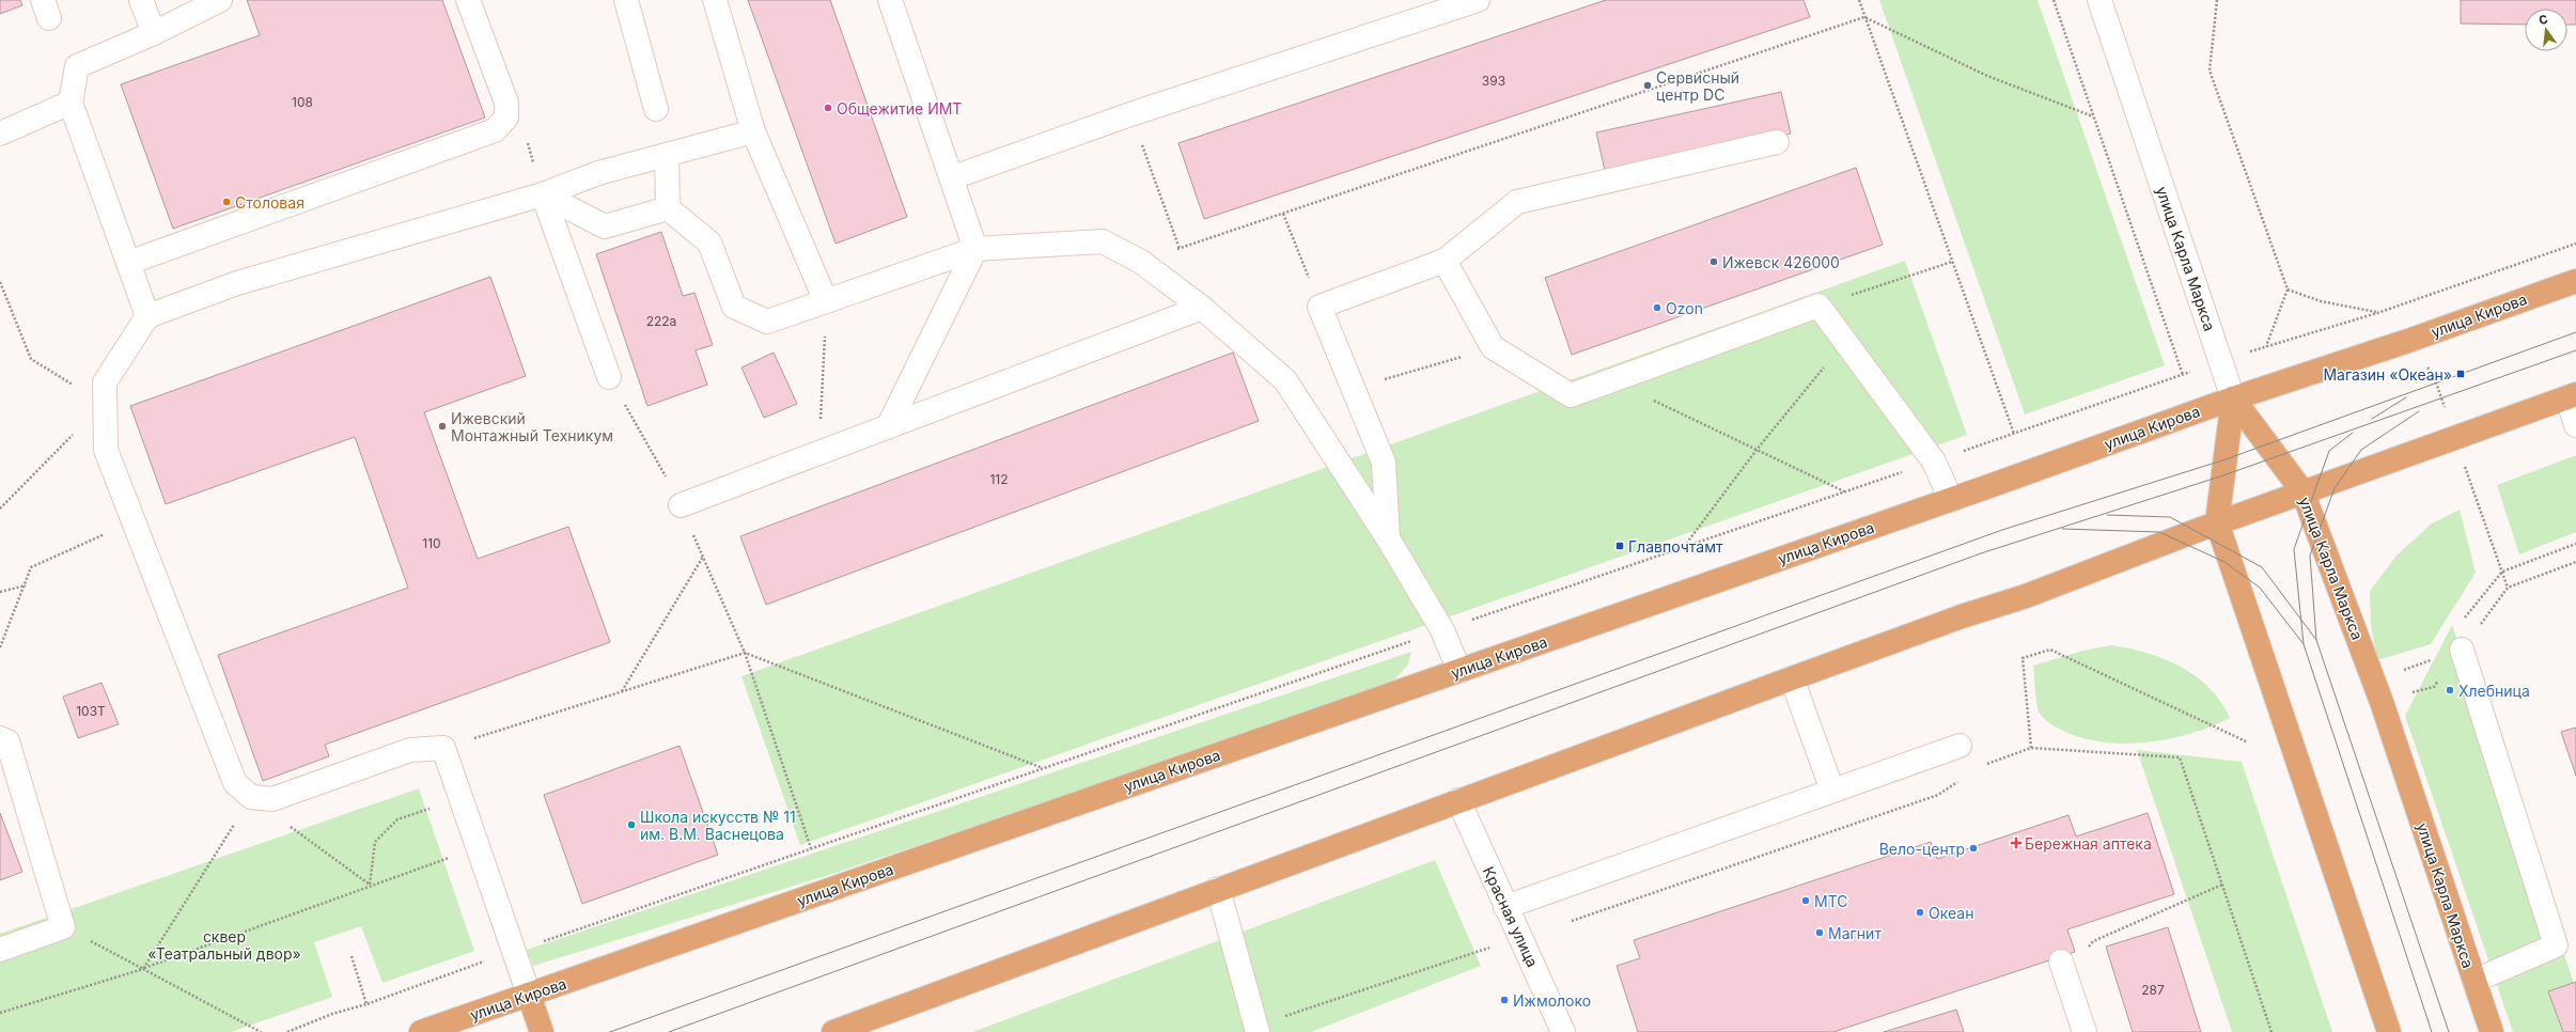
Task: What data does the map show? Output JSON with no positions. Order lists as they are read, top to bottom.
{
  "streets": {
    "main road": ["улица Карла Маркса", "улица Кирова"],
    "street": ["Красная улица"]
  },
  "crossings": [
    ["улица Карла Маркса", "улица Кирова"]
  ],
  "parks": ["сквер «Театральный двор»"],
  "places": {
    "other": [
      "Сервисный центр DC",
      "Общежитие ИМТ",
      "Столовая",
      "Ижевск 426000",
      "Ozon",
      "Ижевский Монтажный Техникум",
      "Хлебница",
      "Школа искусств № 11 им. В.М. Васнецова",
      "Вело-центр",
      "МТС",
      "Океан",
      "Магнит",
      "Ижмолоко"
    ],
    "transit": ["Магазин «Океан»", "Главпочтамт"],
    "health": ["Бережная аптека"]
  },
  "house_numbers": [
    "393",
    "108",
    "222а",
    "112",
    "110",
    "103Т",
    "287"
  ],
  "north": "top"
}
